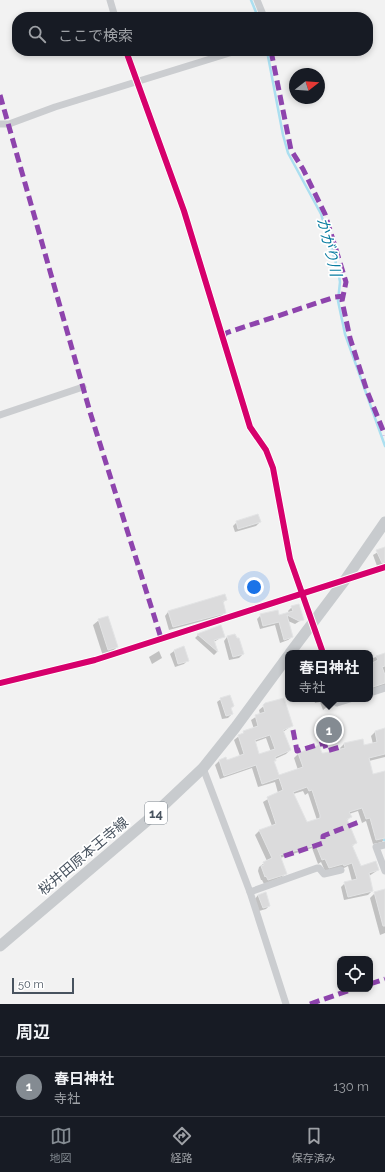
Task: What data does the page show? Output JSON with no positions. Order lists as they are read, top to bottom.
{
  "streets": {
    "main road": ["14", "桜井田原本王寺線"]
  },
  "water": ["かがり川"],
  "scale_bar": "50 m",
  "north": "right",
  "page": {
    "search": "ここで検索",
    "popup": ["春日神社", "寺社"],
    "pins": "1",
    "scale": "50 m",
    "heading": "周辺",
    "list": [
      {
        "mark": "1",
        "name": "春日神社",
        "note": "寺社",
        "value": "130 m"
      }
    ],
    "nav": ["地図", "経路", "保存済み"]
  }
}
